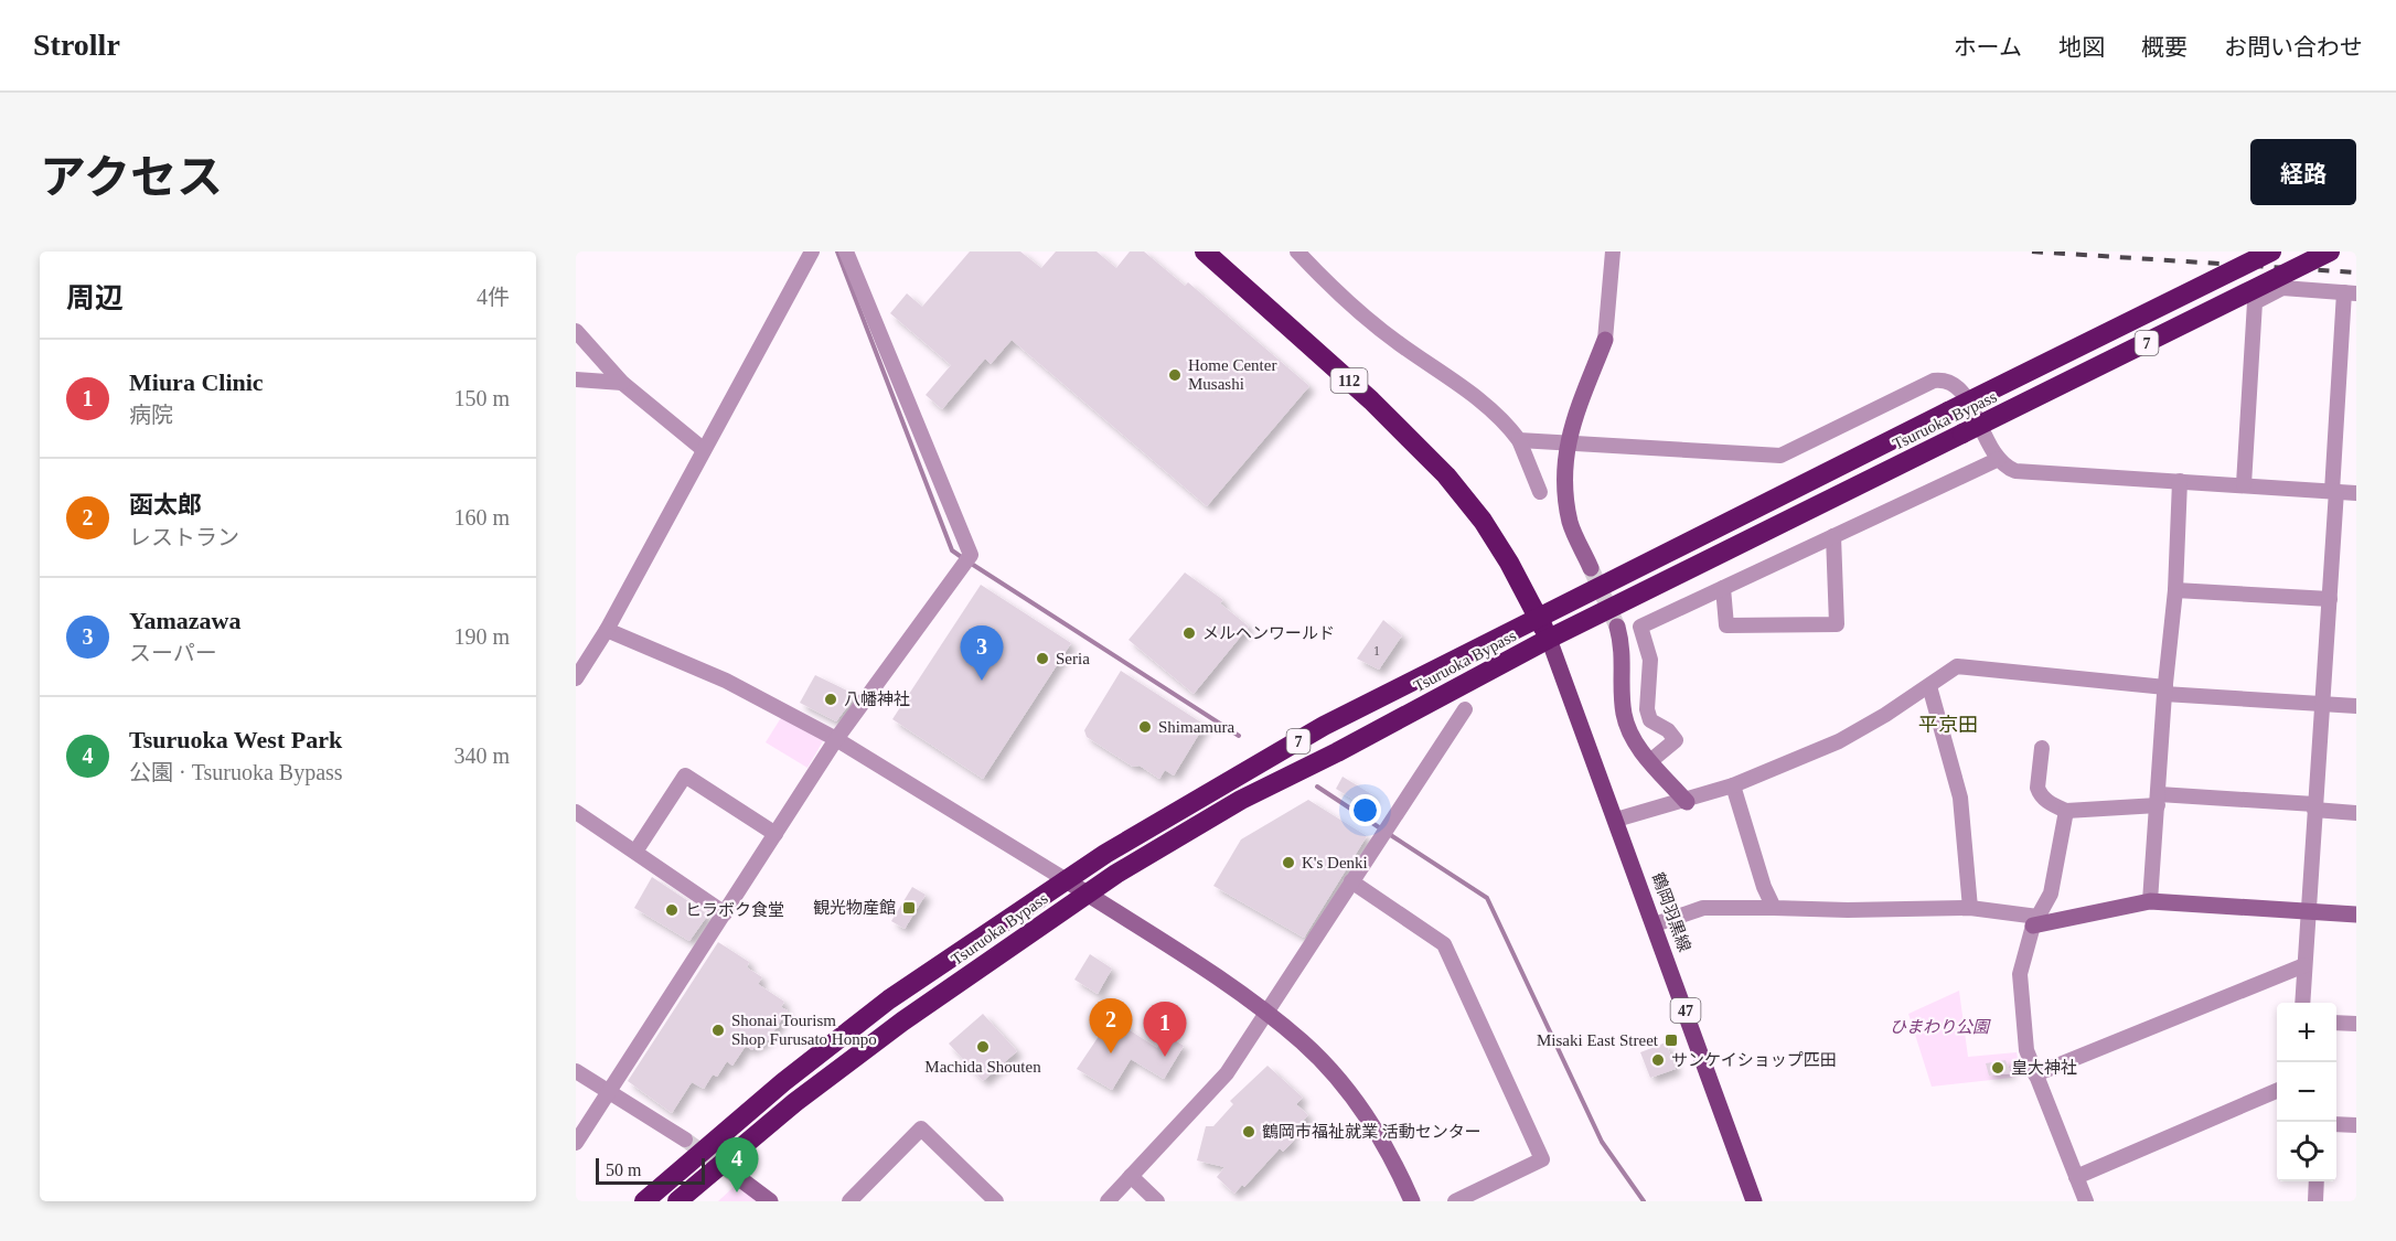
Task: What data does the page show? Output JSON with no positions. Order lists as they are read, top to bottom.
{
  "streets": {
    "highway": ["7", "112", "Tsuruoka Bypass"],
    "main road": ["鶴岡羽黒線", "47"]
  },
  "crossings": [
    ["112", "Tsuruoka Bypass"],
    ["112", "鶴岡羽黒線"],
    ["Tsuruoka Bypass", "鶴岡羽黒線"]
  ],
  "districts": ["平京田"],
  "parks": ["ひまわり公園"],
  "places": {
    "other": [
      "Home Center Musashi",
      "メルヘンワールド",
      "Seria",
      "八幡神社",
      "Shimamura",
      "K's Denki",
      "ヒラボク食堂",
      "Shonai Tourism Shop Furusato Honpo",
      "Machida Shouten",
      "サンケイショップ匹田",
      "皇大神社",
      "鶴岡市福祉就業 活動センター"
    ],
    "transit": ["観光物産館", "Misaki East Street"]
  },
  "house_numbers": ["1"],
  "scale_bar": "50 m",
  "page": {
    "header": "Strollr",
    "nav": [
      "ホーム",
      "地図",
      "概要",
      "お問い合わせ"
    ],
    "title": "アクセス",
    "buttons": "経路",
    "heading": ["周辺", "4件"],
    "list": [
      {
        "mark": "1",
        "name": "Miura Clinic",
        "note": "病院",
        "value": "150 m"
      },
      {
        "mark": "2",
        "name": "函太郎",
        "note": "レストラン",
        "value": "160 m"
      },
      {
        "mark": "3",
        "name": "Yamazawa",
        "note": "スーパー",
        "value": "190 m"
      },
      {
        "mark": "4",
        "name": "Tsuruoka West Park",
        "note": "公園 · Tsuruoka Bypass",
        "value": "340 m"
      }
    ],
    "pins": [
      "3",
      "2",
      "1",
      "4"
    ],
    "map_buttons": ["+", "−"],
    "scale": "50 m"
  }
}
